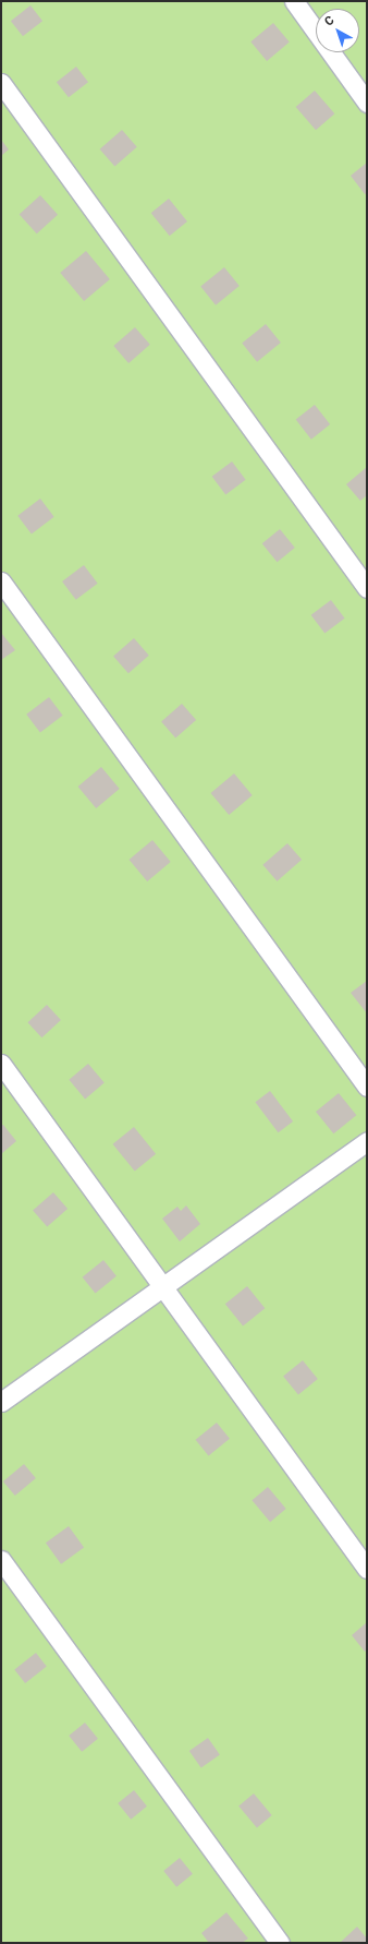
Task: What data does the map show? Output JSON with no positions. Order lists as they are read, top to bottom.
{
  "north": "top left"
}
